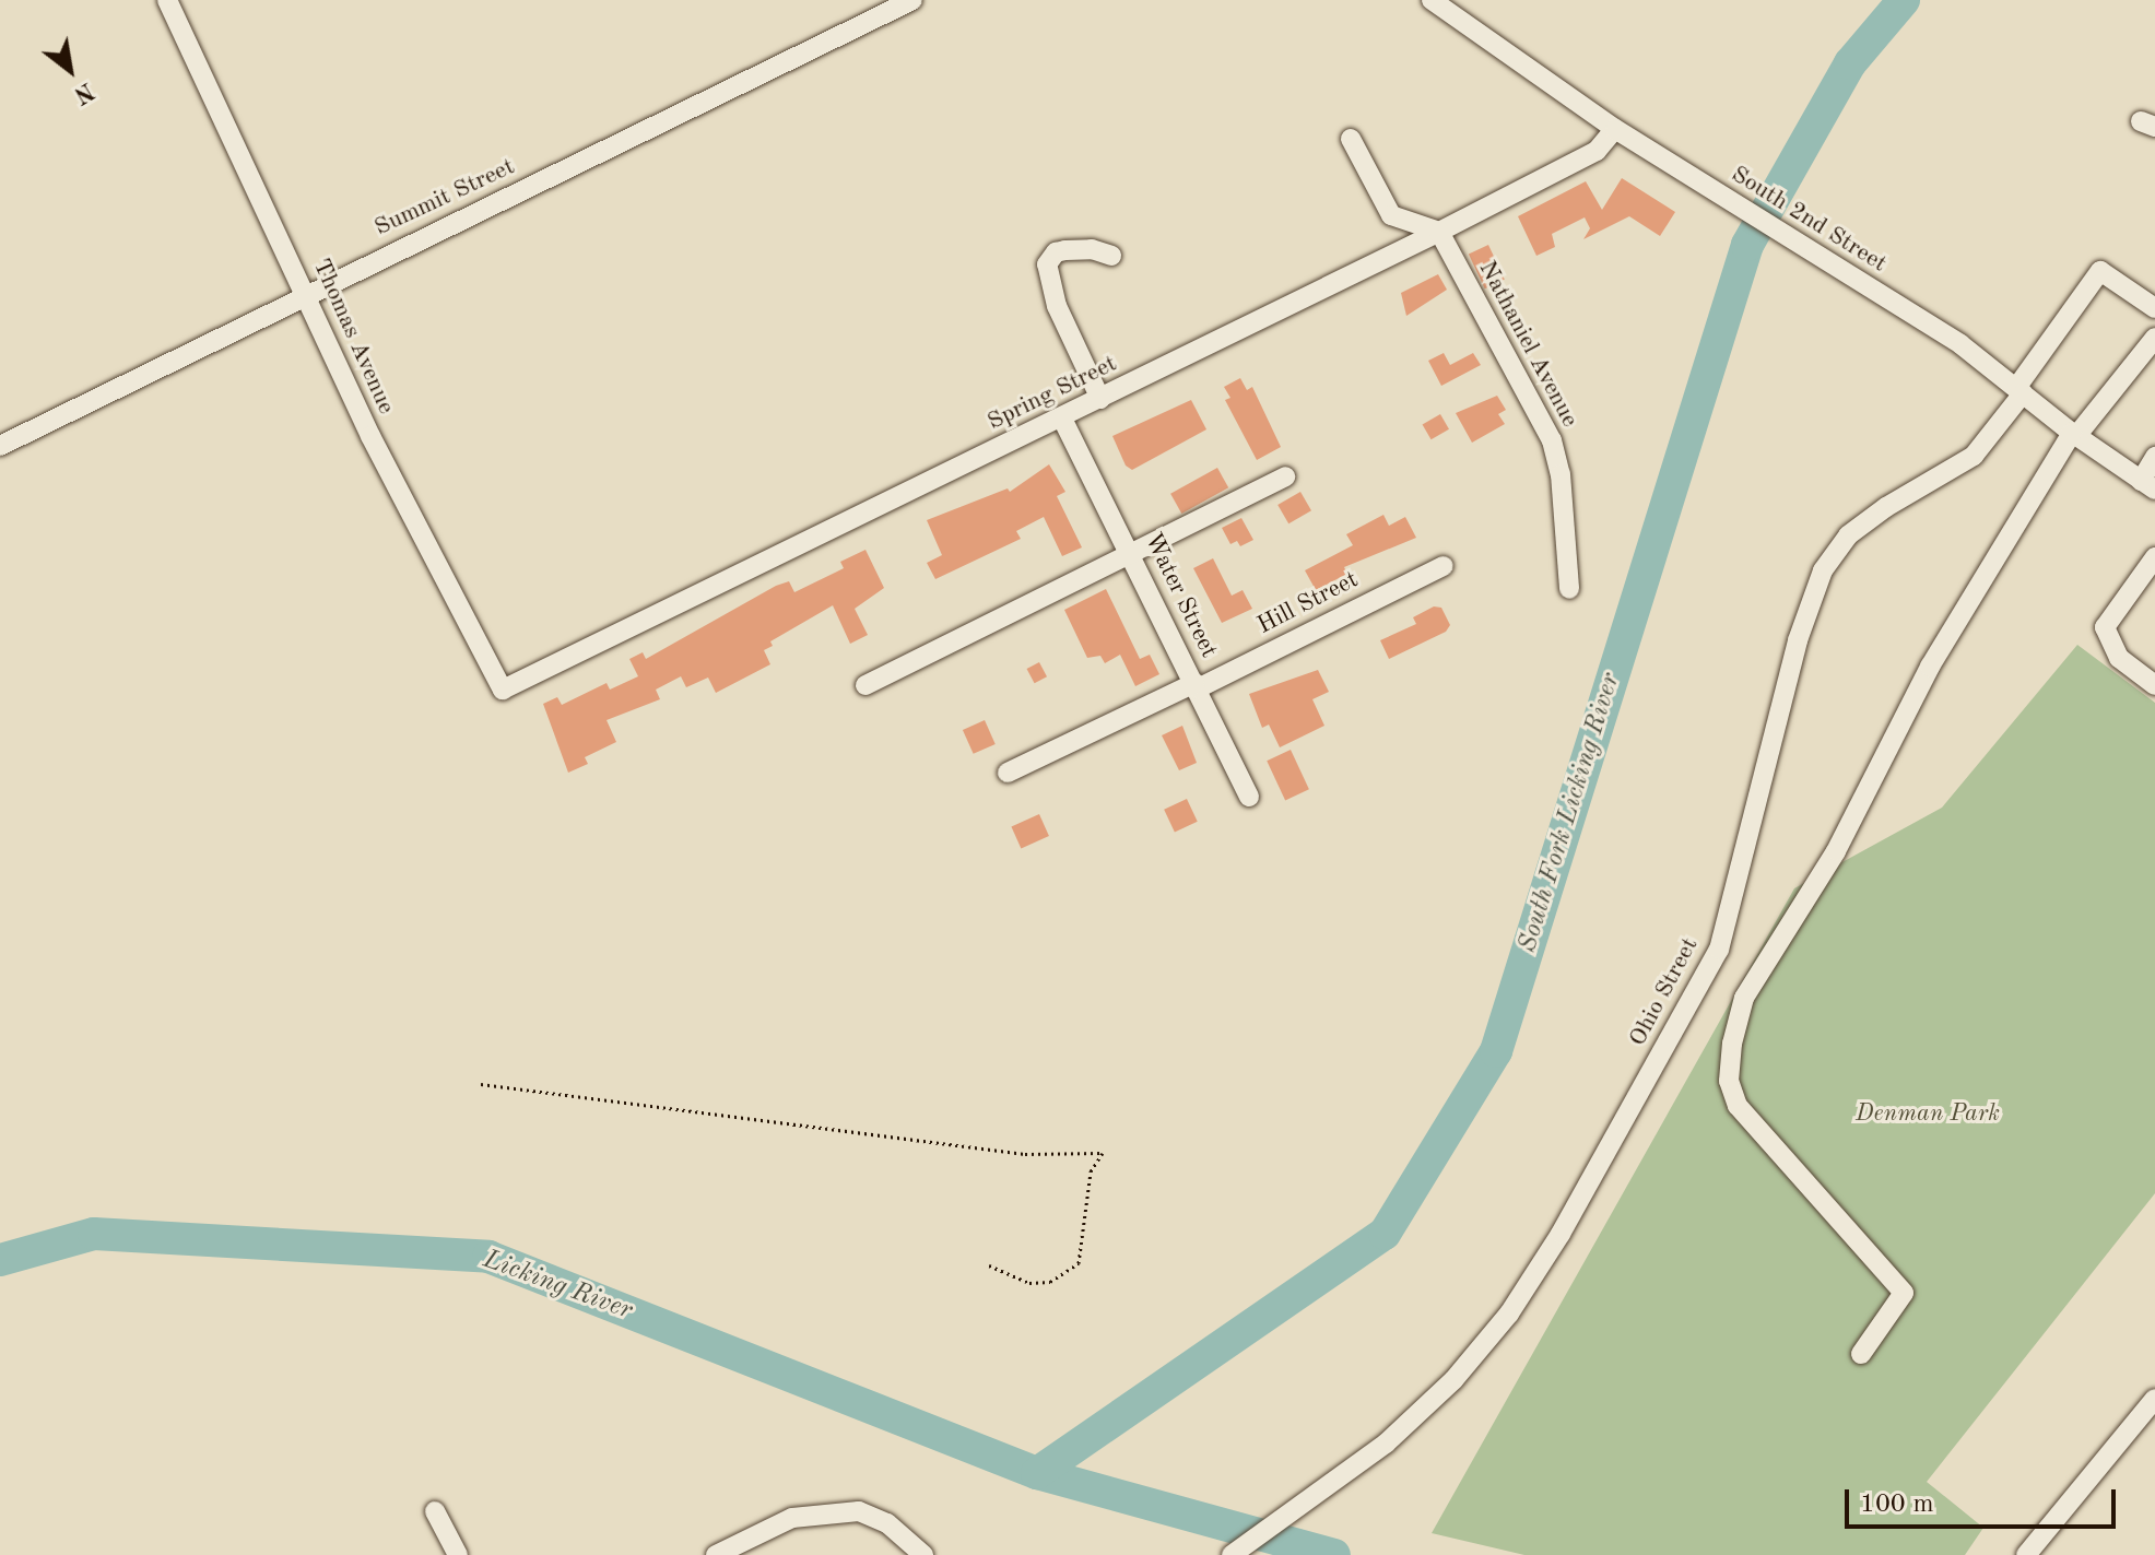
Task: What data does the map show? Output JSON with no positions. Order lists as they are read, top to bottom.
{
  "streets": {
    "street": [
      "Summit Street",
      "South 2nd Street",
      "Thomas Avenue",
      "Nathaniel Avenue",
      "Spring Street",
      "Water Street",
      "Hill Street",
      "Ohio Street"
    ]
  },
  "crossings": [
    ["Summit Street", "Thomas Avenue"],
    ["South 2nd Street", "Spring Street"],
    ["South 2nd Street", "Ohio Street"],
    ["Thomas Avenue", "Spring Street"],
    ["Nathaniel Avenue", "Spring Street"],
    ["Spring Street", "Water Street"],
    ["Water Street", "Hill Street"]
  ],
  "water": ["South Fork Licking River", "Licking River"],
  "parks": ["Denman Park"],
  "scale_bar": "100 m",
  "north": "bottom right"
}
